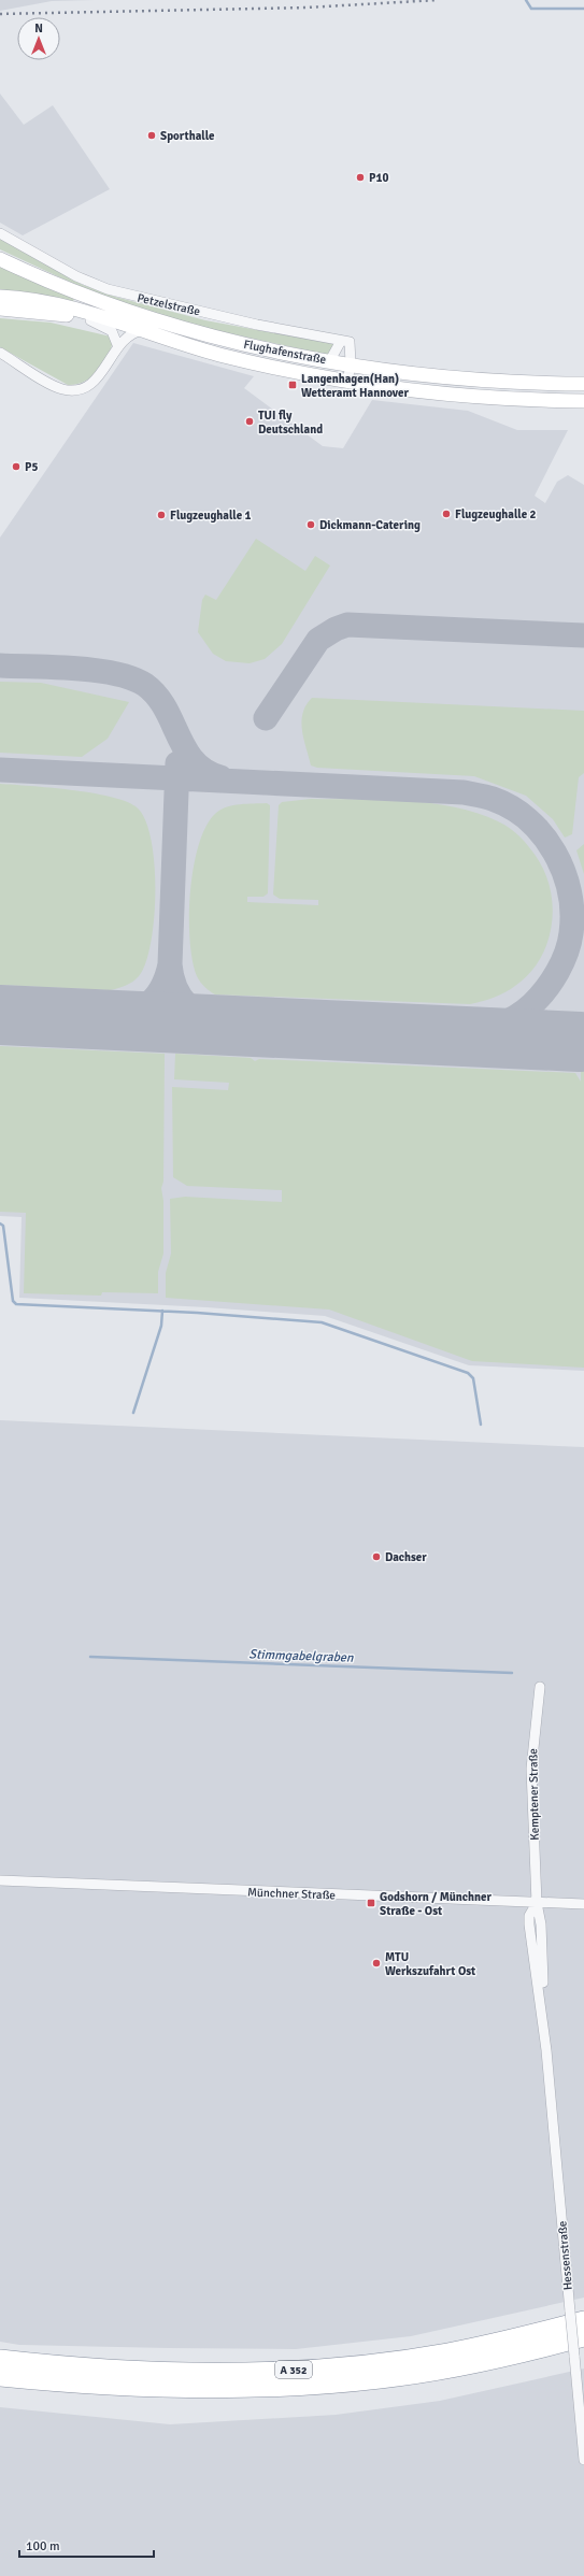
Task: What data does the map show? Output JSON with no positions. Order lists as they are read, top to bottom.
{
  "streets": {
    "highway": ["A 352"],
    "main road": ["Flughafenstraße"],
    "street": [
      "Petzelstraße",
      "Kemptener Straße",
      "Münchner Straße",
      "Hessenstraße"
    ]
  },
  "crossings": [
    ["Kemptener Straße", "Münchner Straße"],
    ["Kemptener Straße", "Hessenstraße"],
    ["Münchner Straße", "Hessenstraße"],
    ["Hessenstraße", "A 352"]
  ],
  "water": ["Stimmgabelgraben"],
  "places": {
    "other": [
      "Sporthalle",
      "P10",
      "TUI fly Deutschland",
      "P5",
      "Flugzeughalle 2",
      "Flugzeughalle 1",
      "Dickmann-Catering",
      "Dachser",
      "MTU Werkszufahrt Ost"
    ],
    "transit": ["Langenhagen(Han) Wetteramt Hannover", "Godshorn / Münchner Straße - Ost"]
  },
  "scale_bar": "100 m",
  "north": "top"
}
